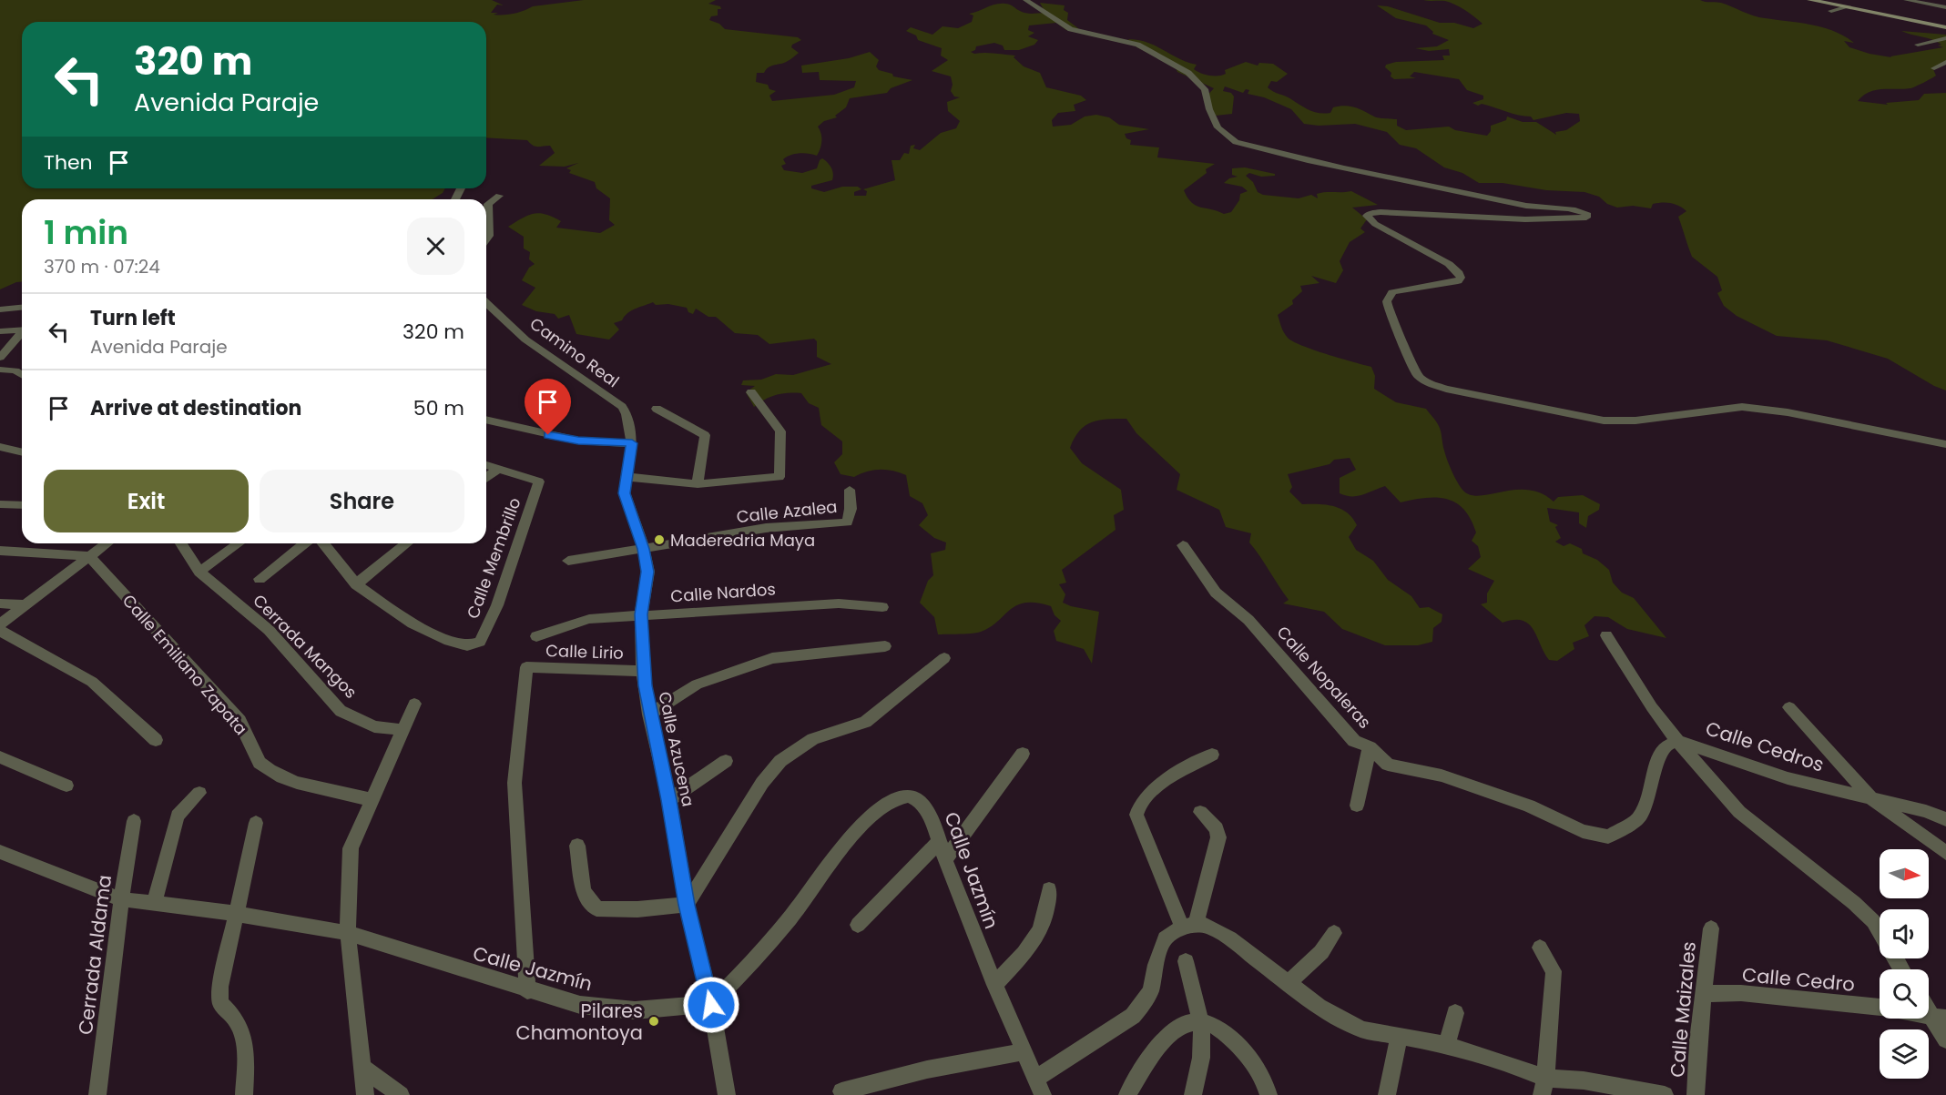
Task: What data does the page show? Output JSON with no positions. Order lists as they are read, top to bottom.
{
  "streets": {
    "street": [
      "Camino Real",
      "Calle Azalea",
      "Calle Membrillo",
      "Calle Nardos",
      "Cerrada Mangos",
      "Calle Lirio",
      "Calle Emiliano Zapata",
      "Calle Nopaleras",
      "Calle Cedros",
      "Calle Azucena",
      "Calle Jazmín",
      "Cerrada Aldama",
      "Calle Cedro",
      "Calle Maizales"
    ]
  },
  "crossings": [
    ["Camino Real", "Calle Azucena"],
    ["Calle Azalea", "Calle Azucena"],
    ["Calle Nardos", "Calle Azucena"],
    ["Calle Lirio", "Calle Azucena"],
    ["Calle Lirio", "Calle Jazmín"],
    ["Calle Nopaleras", "Calle Cedros"],
    ["Calle Azucena", "Calle Jazmín"],
    ["Calle Jazmín", "Cerrada Aldama"],
    ["Calle Cedro", "Calle Maizales"]
  ],
  "places": ["Maderedria Maya", "Pilares Chamontoya"],
  "north": "right",
  "page": {
    "turn": ["320 m", "Avenida Paraje"],
    "then": "Then",
    "heading": ["1 min", "370 m · 07:24"],
    "list": [
      {
        "name": "Turn left",
        "note": "Avenida Paraje",
        "value": "320 m"
      },
      {
        "name": "Arrive at destination",
        "value": "50 m"
      }
    ],
    "buttons": ["Exit", "Share"]
  }
}
